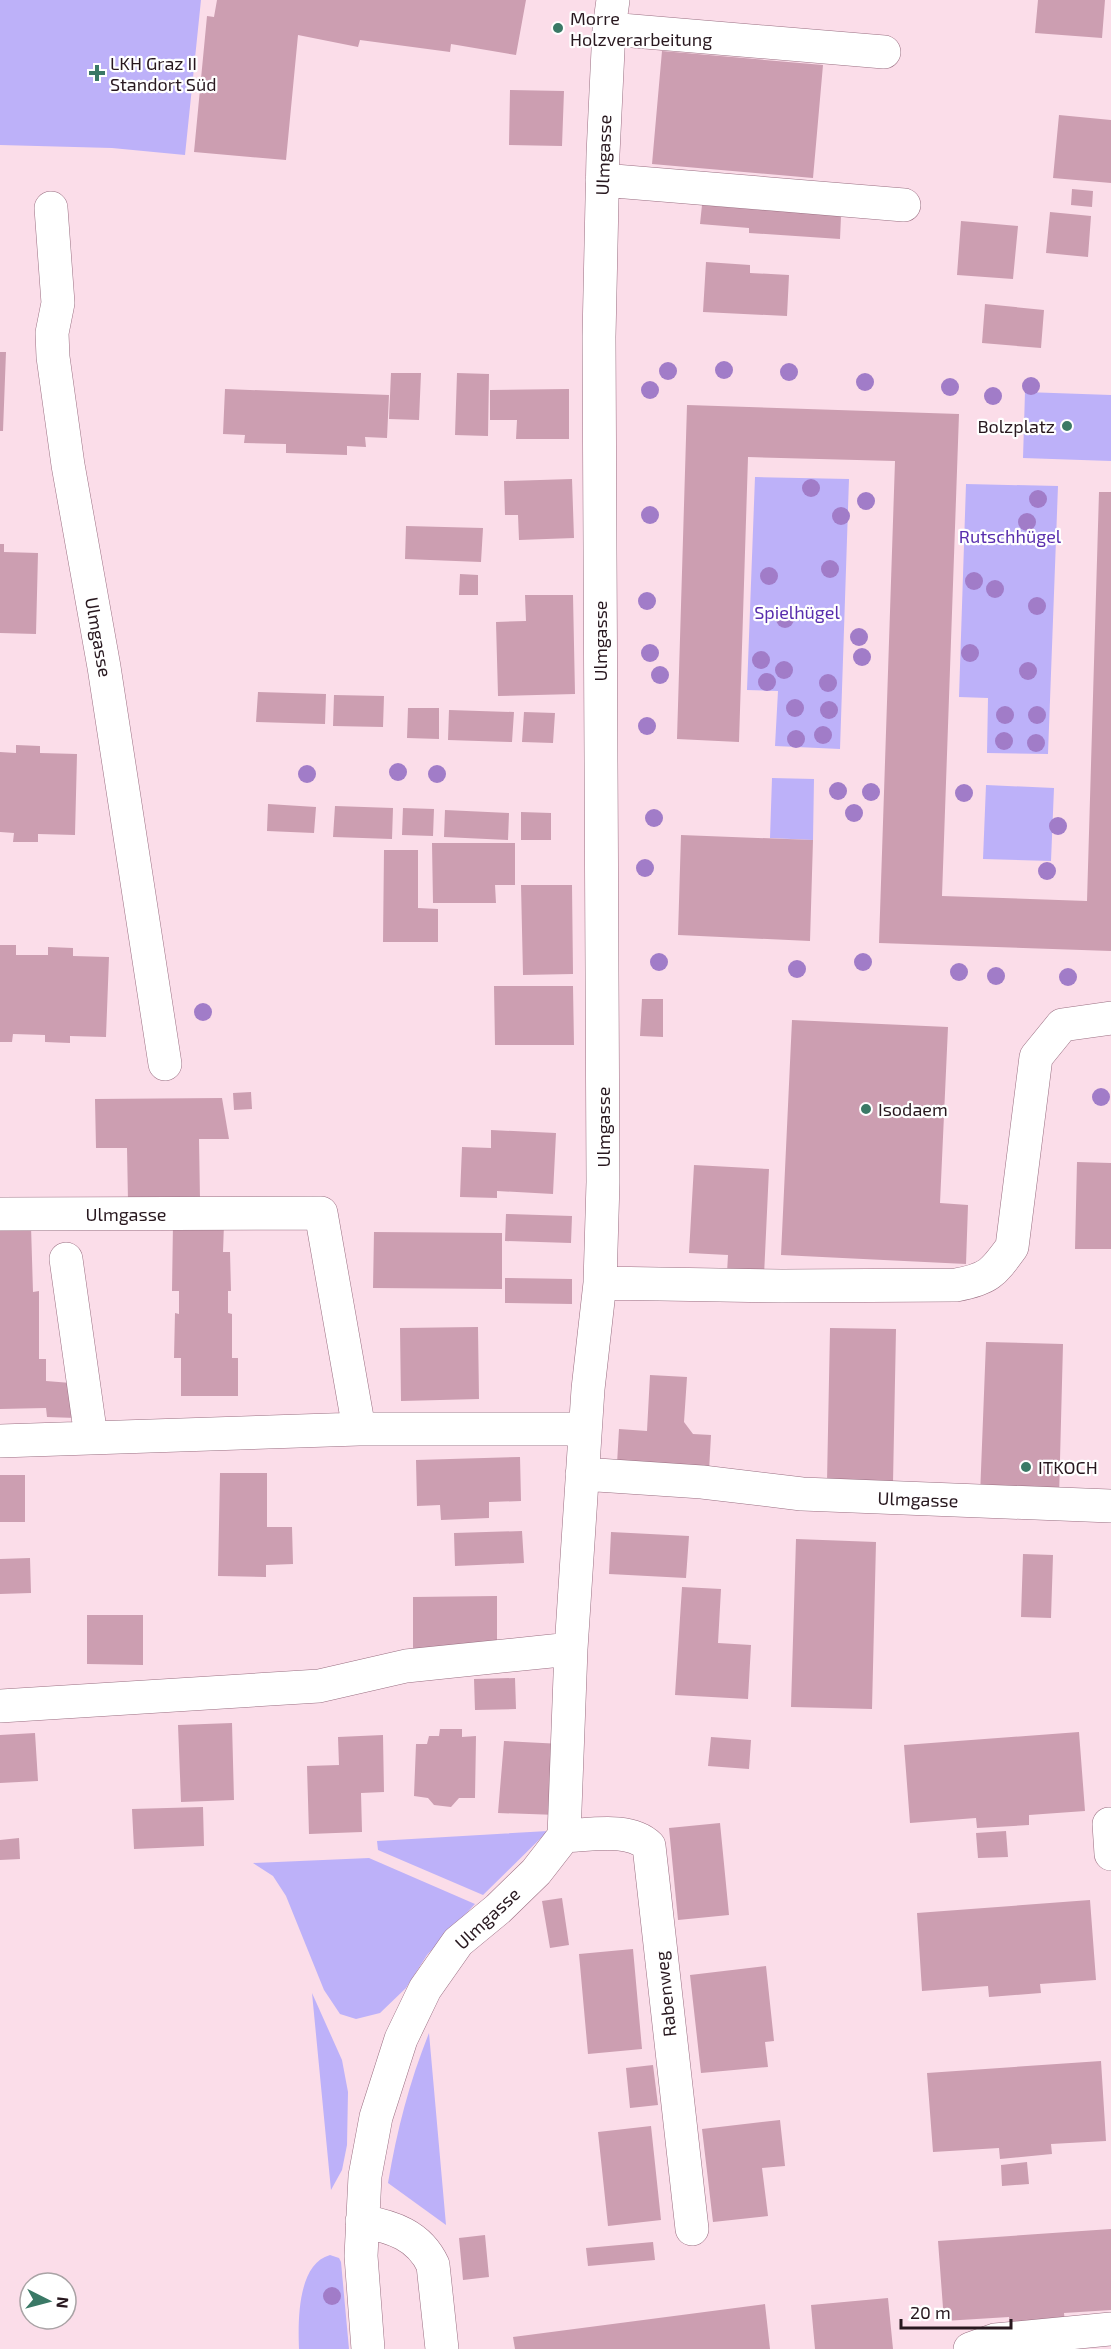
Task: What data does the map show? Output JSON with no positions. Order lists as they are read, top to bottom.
{
  "streets": {
    "street": ["Ulmgasse", "Rabenweg"]
  },
  "crossings": [
    ["Ulmgasse", "Rabenweg"]
  ],
  "parks": ["Rutschhügel", "Spielhügel"],
  "places": {
    "other": [
      "Morre Holzverarbeitung",
      "Bolzplatz",
      "Isodaem",
      "ITKOCH"
    ],
    "health": ["LKH Graz II Standort Süd"]
  },
  "scale_bar": "20 m",
  "north": "right"
}
